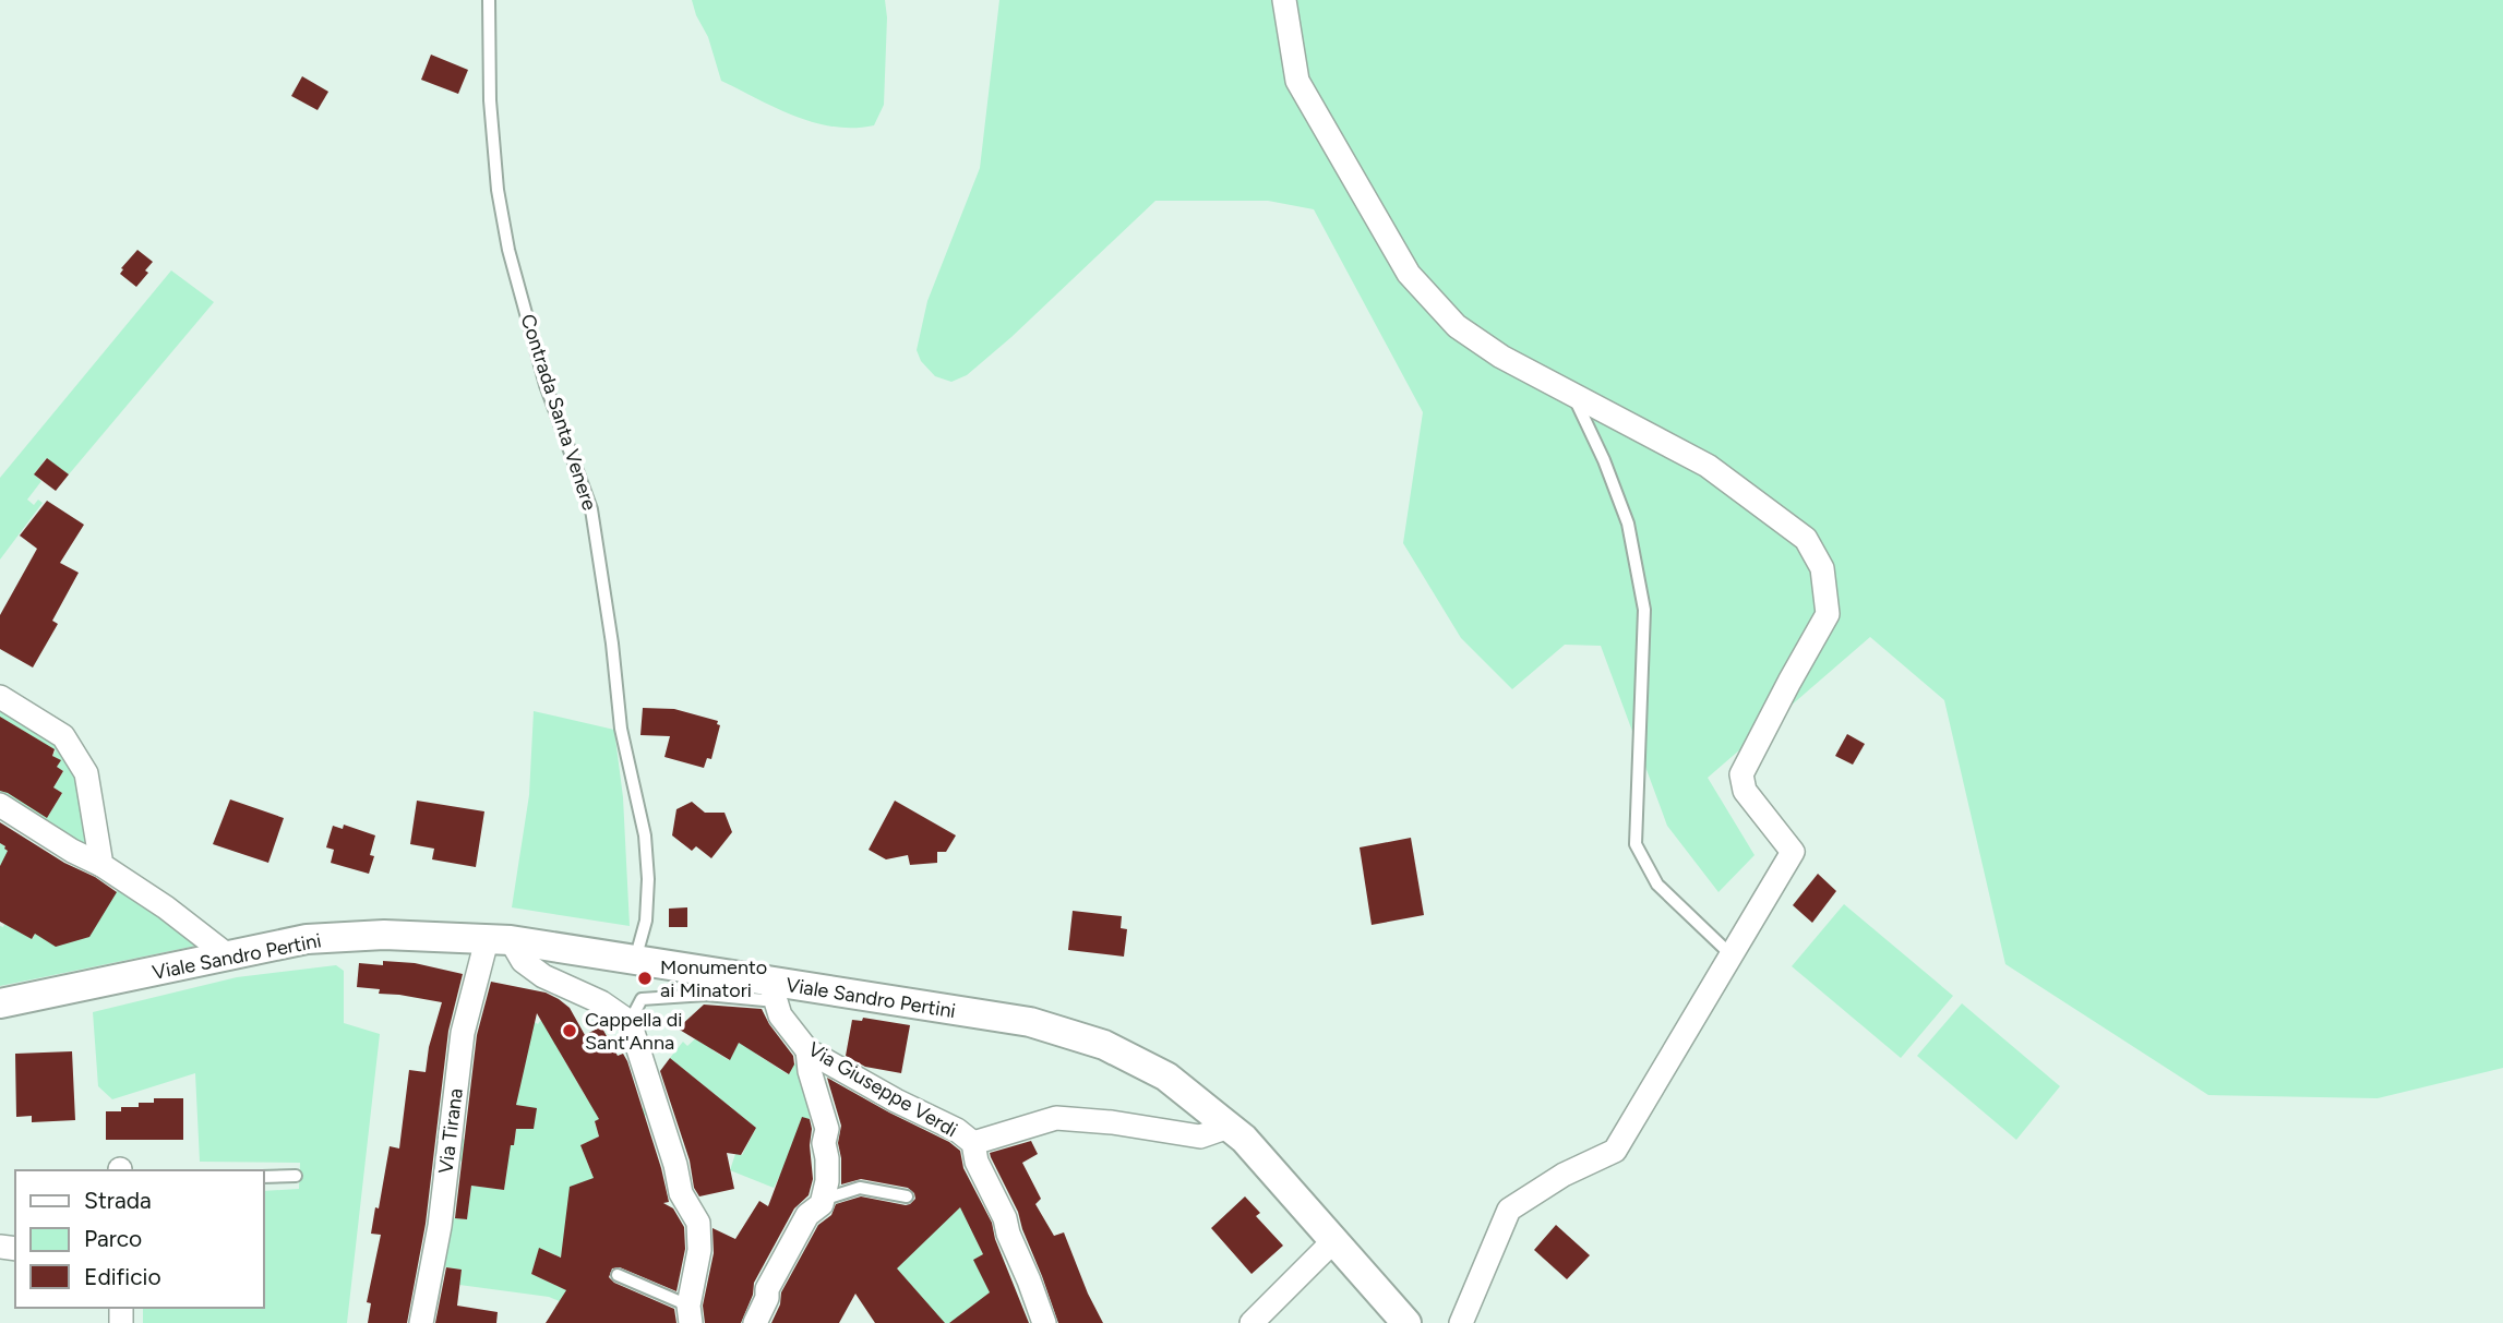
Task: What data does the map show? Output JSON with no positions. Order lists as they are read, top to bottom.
{
  "streets": {
    "street": ["Viale Sandro Pertini", "Via Giuseppe Verdi", "Via Tirana"],
    "lane": ["Contrada Santa Venere"]
  },
  "crossings": [
    ["Contrada Santa Venere", "Viale Sandro Pertini"],
    ["Viale Sandro Pertini", "Via Giuseppe Verdi"],
    ["Viale Sandro Pertini", "Via Tirana"]
  ],
  "places": ["Monumento ai Minatori", "Cappella di Sant'Anna"],
  "legend": ["Strada", "Parco", "Edificio"]
}
